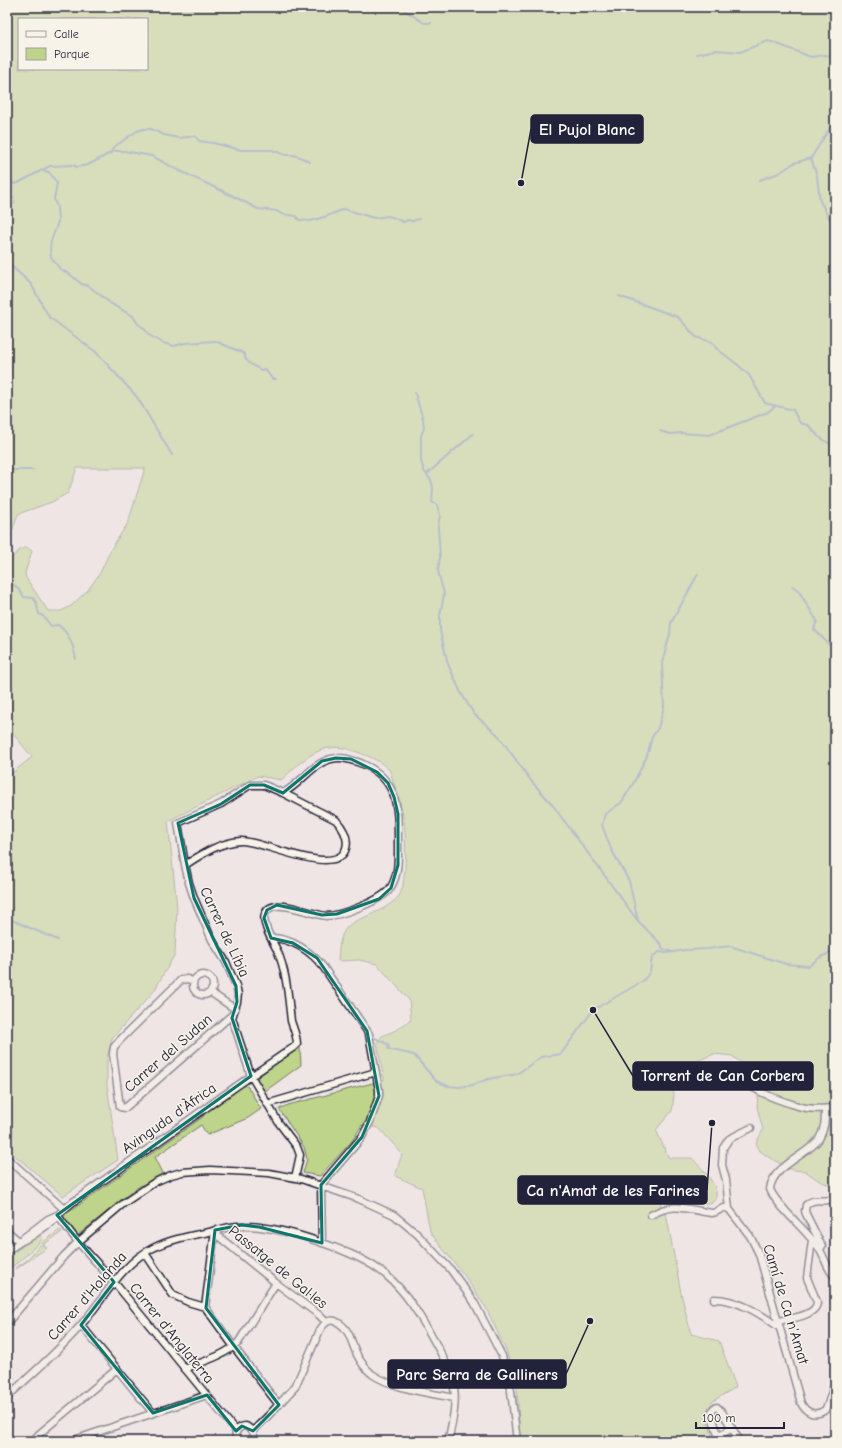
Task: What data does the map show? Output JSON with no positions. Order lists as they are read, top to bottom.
{
  "streets": {
    "street": [
      "Carrer de Líbia",
      "Carrer del Sudan",
      "Avinguda d'Àfrica",
      "Passatge de Gal·les",
      "Carrer d'Holanda",
      "Camí de Ca n'Amat",
      "Carrer d'Anglaterra"
    ]
  },
  "crossings": [
    ["Carrer de Líbia", "Carrer del Sudan"],
    ["Carrer de Líbia", "Avinguda d'Àfrica"],
    ["Avinguda d'Àfrica", "Carrer d'Anglaterra"],
    ["Passatge de Gal·les", "Carrer d'Holanda"],
    ["Carrer d'Holanda", "Carrer d'Anglaterra"]
  ],
  "places": [
    "El Pujol Blanc",
    "Torrent de Can Corbera",
    "Ca n'Amat de les Farines",
    "Parc Serra de Galliners"
  ],
  "legend": ["Calle", "Parque"],
  "scale_bar": "100 m"
}
